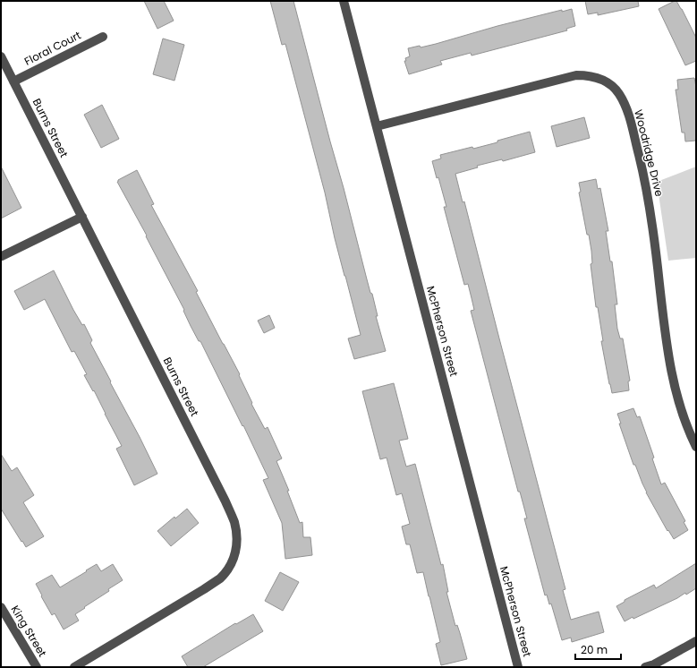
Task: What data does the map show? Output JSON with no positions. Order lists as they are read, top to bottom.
{
  "streets": {
    "street": [
      "Floral Court",
      "Burns Street",
      "Woodridge Drive",
      "McPherson Street",
      "King Street"
    ]
  },
  "crossings": [
    ["Floral Court", "Burns Street"],
    ["Woodridge Drive", "McPherson Street"]
  ],
  "scale_bar": "20 m"
}
